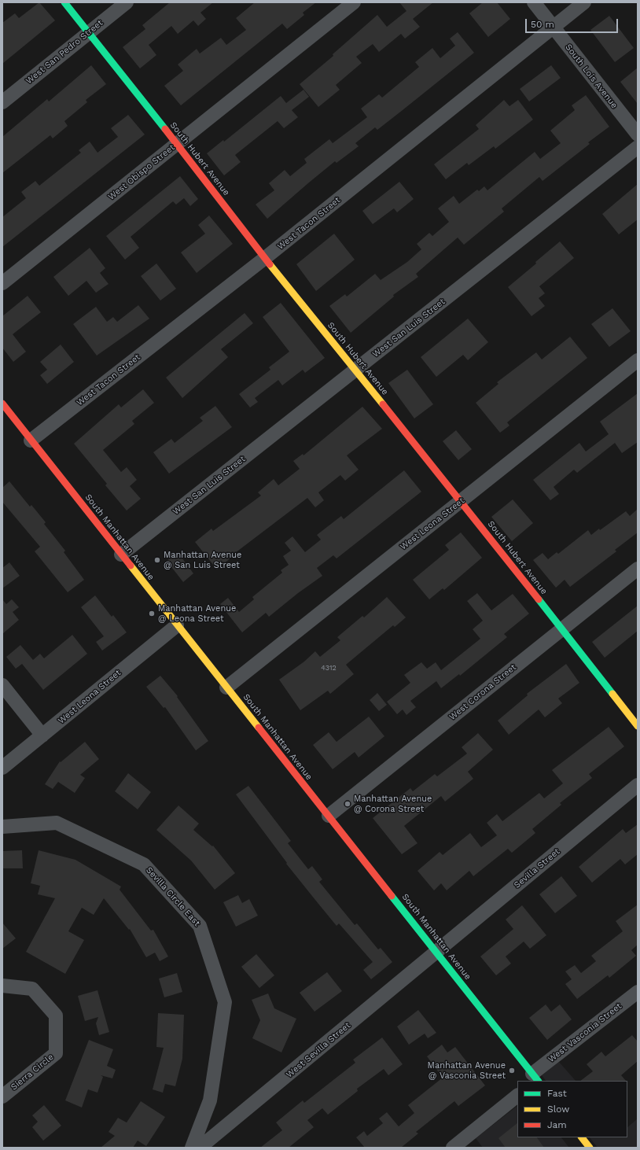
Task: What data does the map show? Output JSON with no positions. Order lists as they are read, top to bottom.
{
  "streets": {
    "street": [
      "West San Pedro Street",
      "South Lois Avenue",
      "South Hubert Avenue",
      "West Obispo Street",
      "West Tacon Street",
      "West San Luis Street",
      "West Leona Street",
      "South Manhattan Avenue",
      "West Corona Street",
      "Sevilla Street",
      "Sevilla Circle East",
      "West Vasconia Street",
      "West Sevilla Street",
      "Sierra Circle"
    ]
  },
  "crossings": [
    ["West San Pedro Street", "South Hubert Avenue"],
    ["South Lois Avenue", "West Tacon Street"],
    ["South Hubert Avenue", "West Obispo Street"],
    ["South Hubert Avenue", "West Tacon Street"],
    ["South Hubert Avenue", "West San Luis Street"],
    ["South Hubert Avenue", "West Leona Street"],
    ["South Hubert Avenue", "West Corona Street"],
    ["West Tacon Street", "South Manhattan Avenue"],
    ["West San Luis Street", "South Manhattan Avenue"],
    ["West Leona Street", "South Manhattan Avenue"],
    ["South Manhattan Avenue", "West Corona Street"],
    ["South Manhattan Avenue", "Sevilla Street"],
    ["South Manhattan Avenue", "West Vasconia Street"],
    ["South Manhattan Avenue", "West Sevilla Street"],
    ["Sevilla Street", "West Sevilla Street"]
  ],
  "places": [
    "Manhattan Avenue @ San Luis Street",
    "Manhattan Avenue @ Leona Street",
    "Manhattan Avenue @ Corona Street",
    "Manhattan Avenue @ Vasconia Street"
  ],
  "house_numbers": ["4312"],
  "legend": ["Fast", "Slow", "Jam"],
  "scale_bar": "50 m"
}
